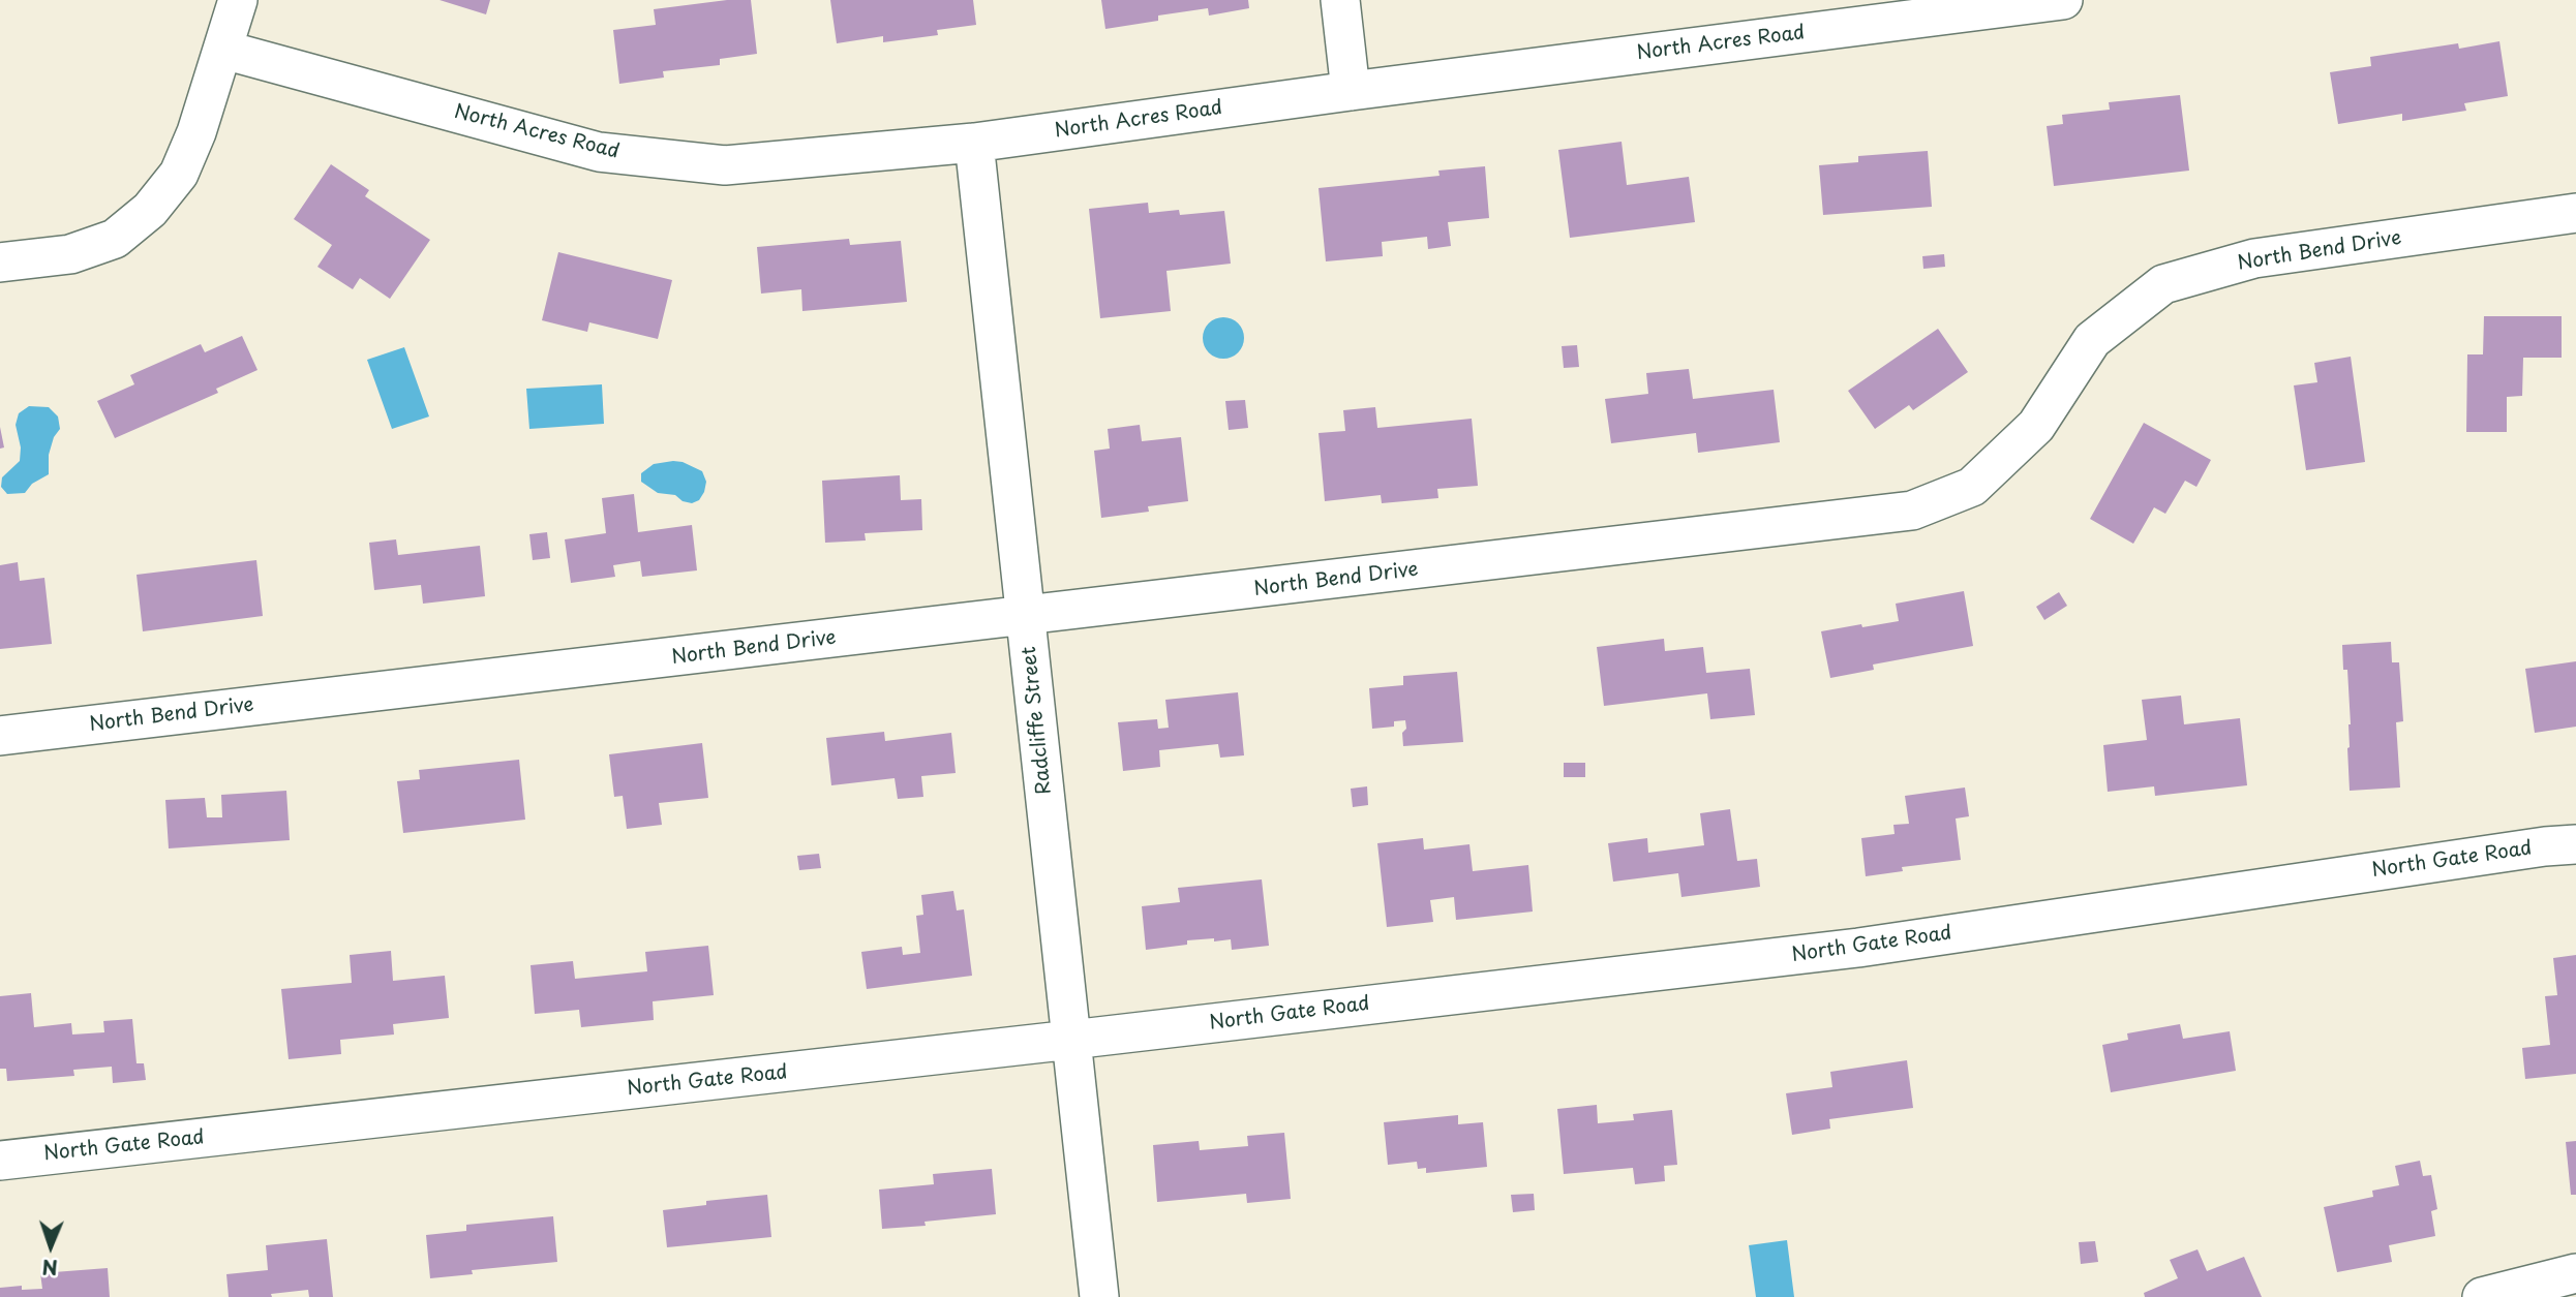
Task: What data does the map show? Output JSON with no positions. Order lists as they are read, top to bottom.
{
  "streets": {
    "street": [
      "North Acres Road",
      "North Bend Drive",
      "Radcliffe Street",
      "North Gate Road"
    ]
  },
  "crossings": [
    ["North Acres Road", "Radcliffe Street"],
    ["North Bend Drive", "Radcliffe Street"],
    ["Radcliffe Street", "North Gate Road"]
  ],
  "north": "bottom"
}
